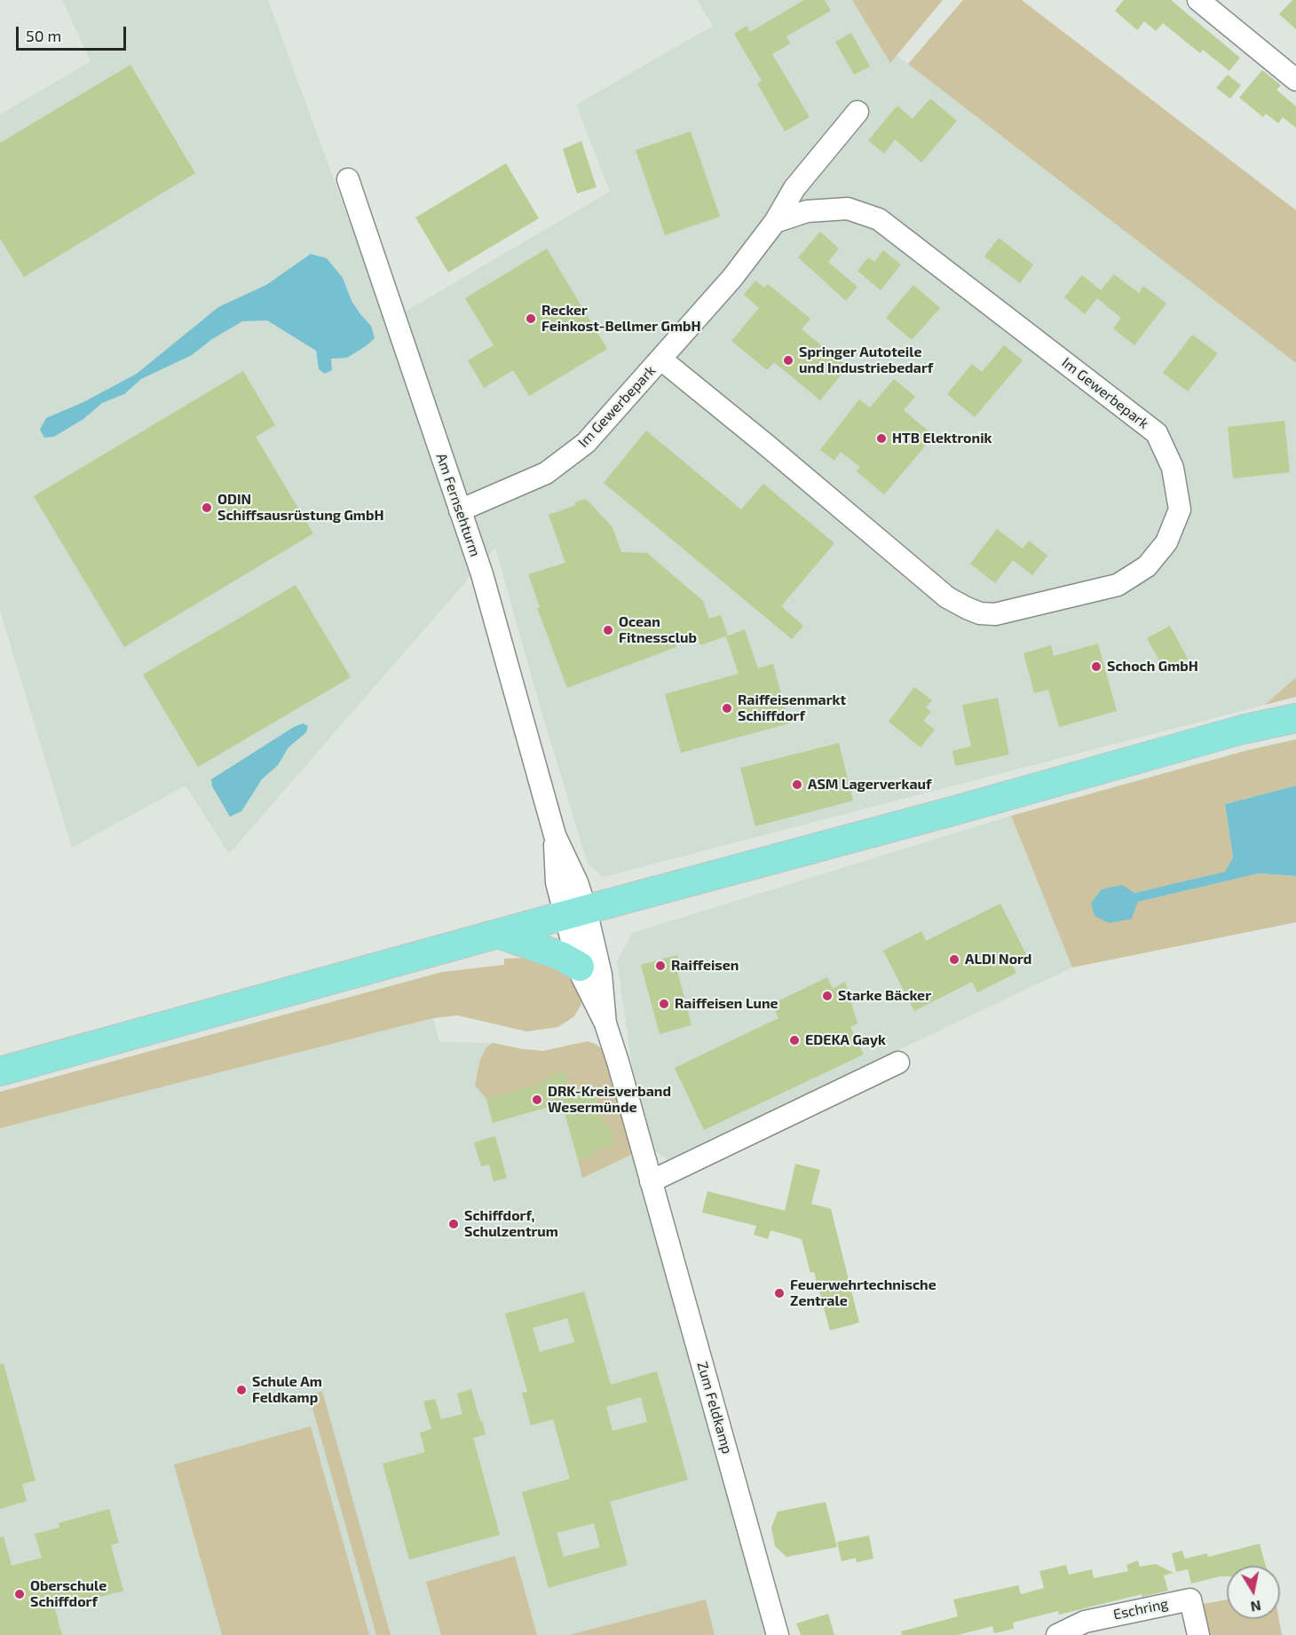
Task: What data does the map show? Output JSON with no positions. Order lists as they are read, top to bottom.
{
  "streets": {
    "street": [
      "Im Gewerbepark",
      "Am Fernsehturm",
      "Zum Feldkamp",
      "Eschring"
    ]
  },
  "crossings": [
    ["Im Gewerbepark", "Am Fernsehturm"],
    ["Am Fernsehturm", "Zum Feldkamp"]
  ],
  "places": [
    "Recker Feinkost-Bellmer GmbH",
    "Springer Autoteile und Industriebedarf",
    "HTB Elektronik",
    "ODIN Schiffsausrüstung GmbH",
    "Ocean Fitnessclub",
    "Schoch GmbH",
    "Raiffeisenmarkt Schiffdorf",
    "ASM Lagerverkauf",
    "ALDI Nord",
    "Raiffeisen",
    "Starke Bäcker",
    "Raiffeisen Lune",
    "EDEKA Gayk",
    "DRK-Kreisverband Wesermünde",
    "Schiffdorf, Schulzentrum",
    "Feuerwehrtechnische Zentrale",
    "Schule Am Feldkamp",
    "Oberschule Schiffdorf"
  ],
  "scale_bar": "50 m",
  "north": "bottom"
}
